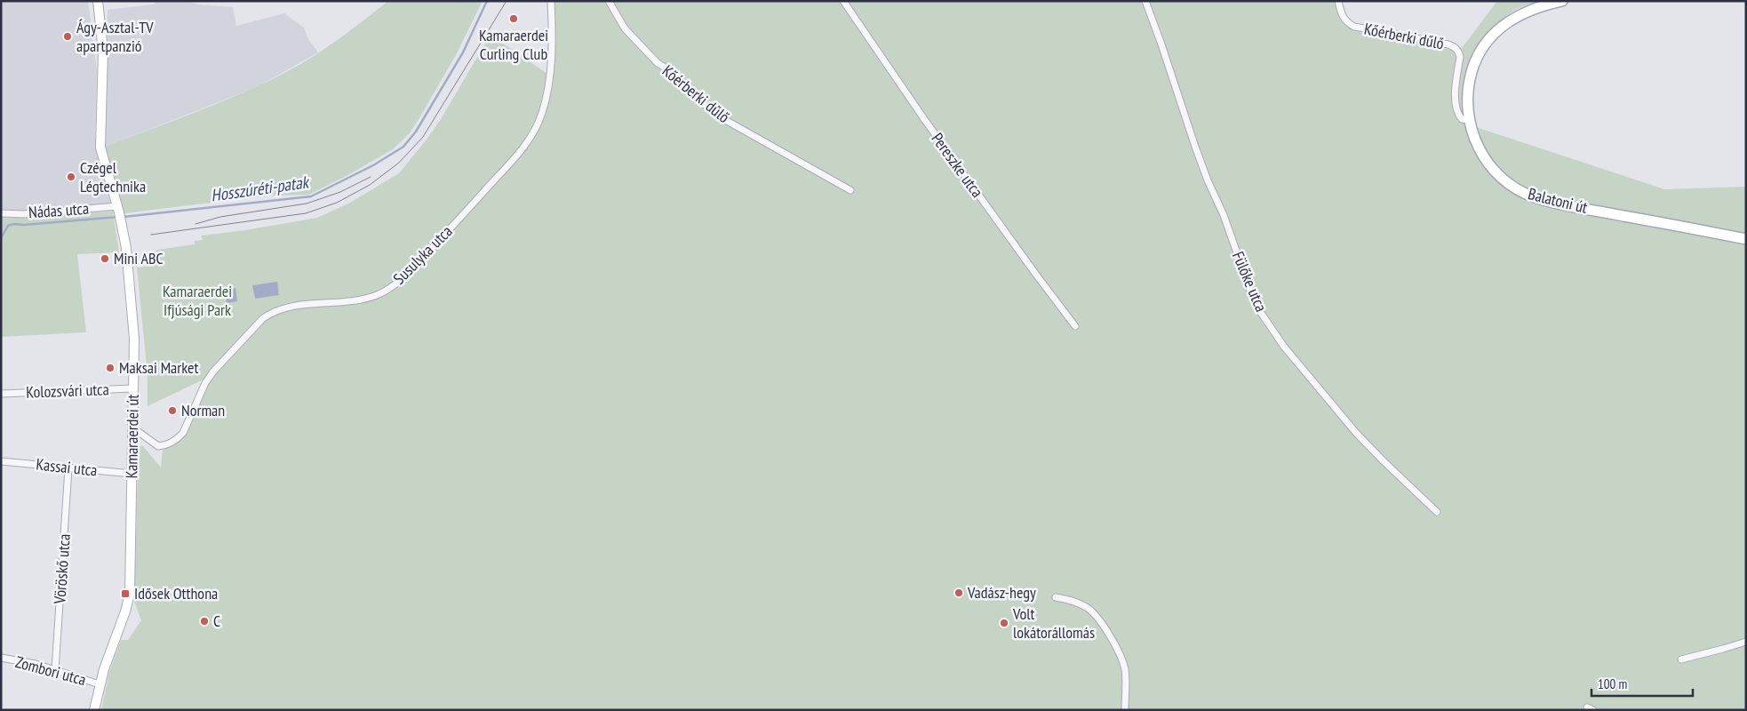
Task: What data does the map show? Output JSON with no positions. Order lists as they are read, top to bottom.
{
  "streets": {
    "main road": ["Balatoni út"],
    "street": [
      "Kőérberki dűlő",
      "Pereszke utca",
      "Nádas utca",
      "Susulyka utca",
      "Fülőke utca",
      "Kolozsvári utca",
      "Kamaraerdei út",
      "Kassai utca",
      "Vöröskő utca",
      "Zombori utca"
    ]
  },
  "crossings": [
    ["Kőérberki dűlő", "Balatoni út"],
    ["Nádas utca", "Kamaraerdei út"],
    ["Susulyka utca", "Kamaraerdei út"],
    ["Kolozsvári utca", "Kamaraerdei út"],
    ["Kamaraerdei út", "Kassai utca"],
    ["Kamaraerdei út", "Zombori utca"],
    ["Kassai utca", "Vöröskő utca"],
    ["Vöröskő utca", "Zombori utca"]
  ],
  "water": ["Hosszúréti-patak"],
  "parks": ["Kamaraerdei Ifjúsági Park"],
  "places": {
    "other": [
      "Kamaraerdei Curling Club",
      "Ágy-Asztal-TV apartpanzió",
      "Czégel Légtechnika",
      "Mini ABC",
      "Maksai Market",
      "Norman",
      "Vadász-hegy",
      "C",
      "Volt lokátorállomás"
    ],
    "transit": ["Idősek Otthona"]
  },
  "scale_bar": "100 m"
}
